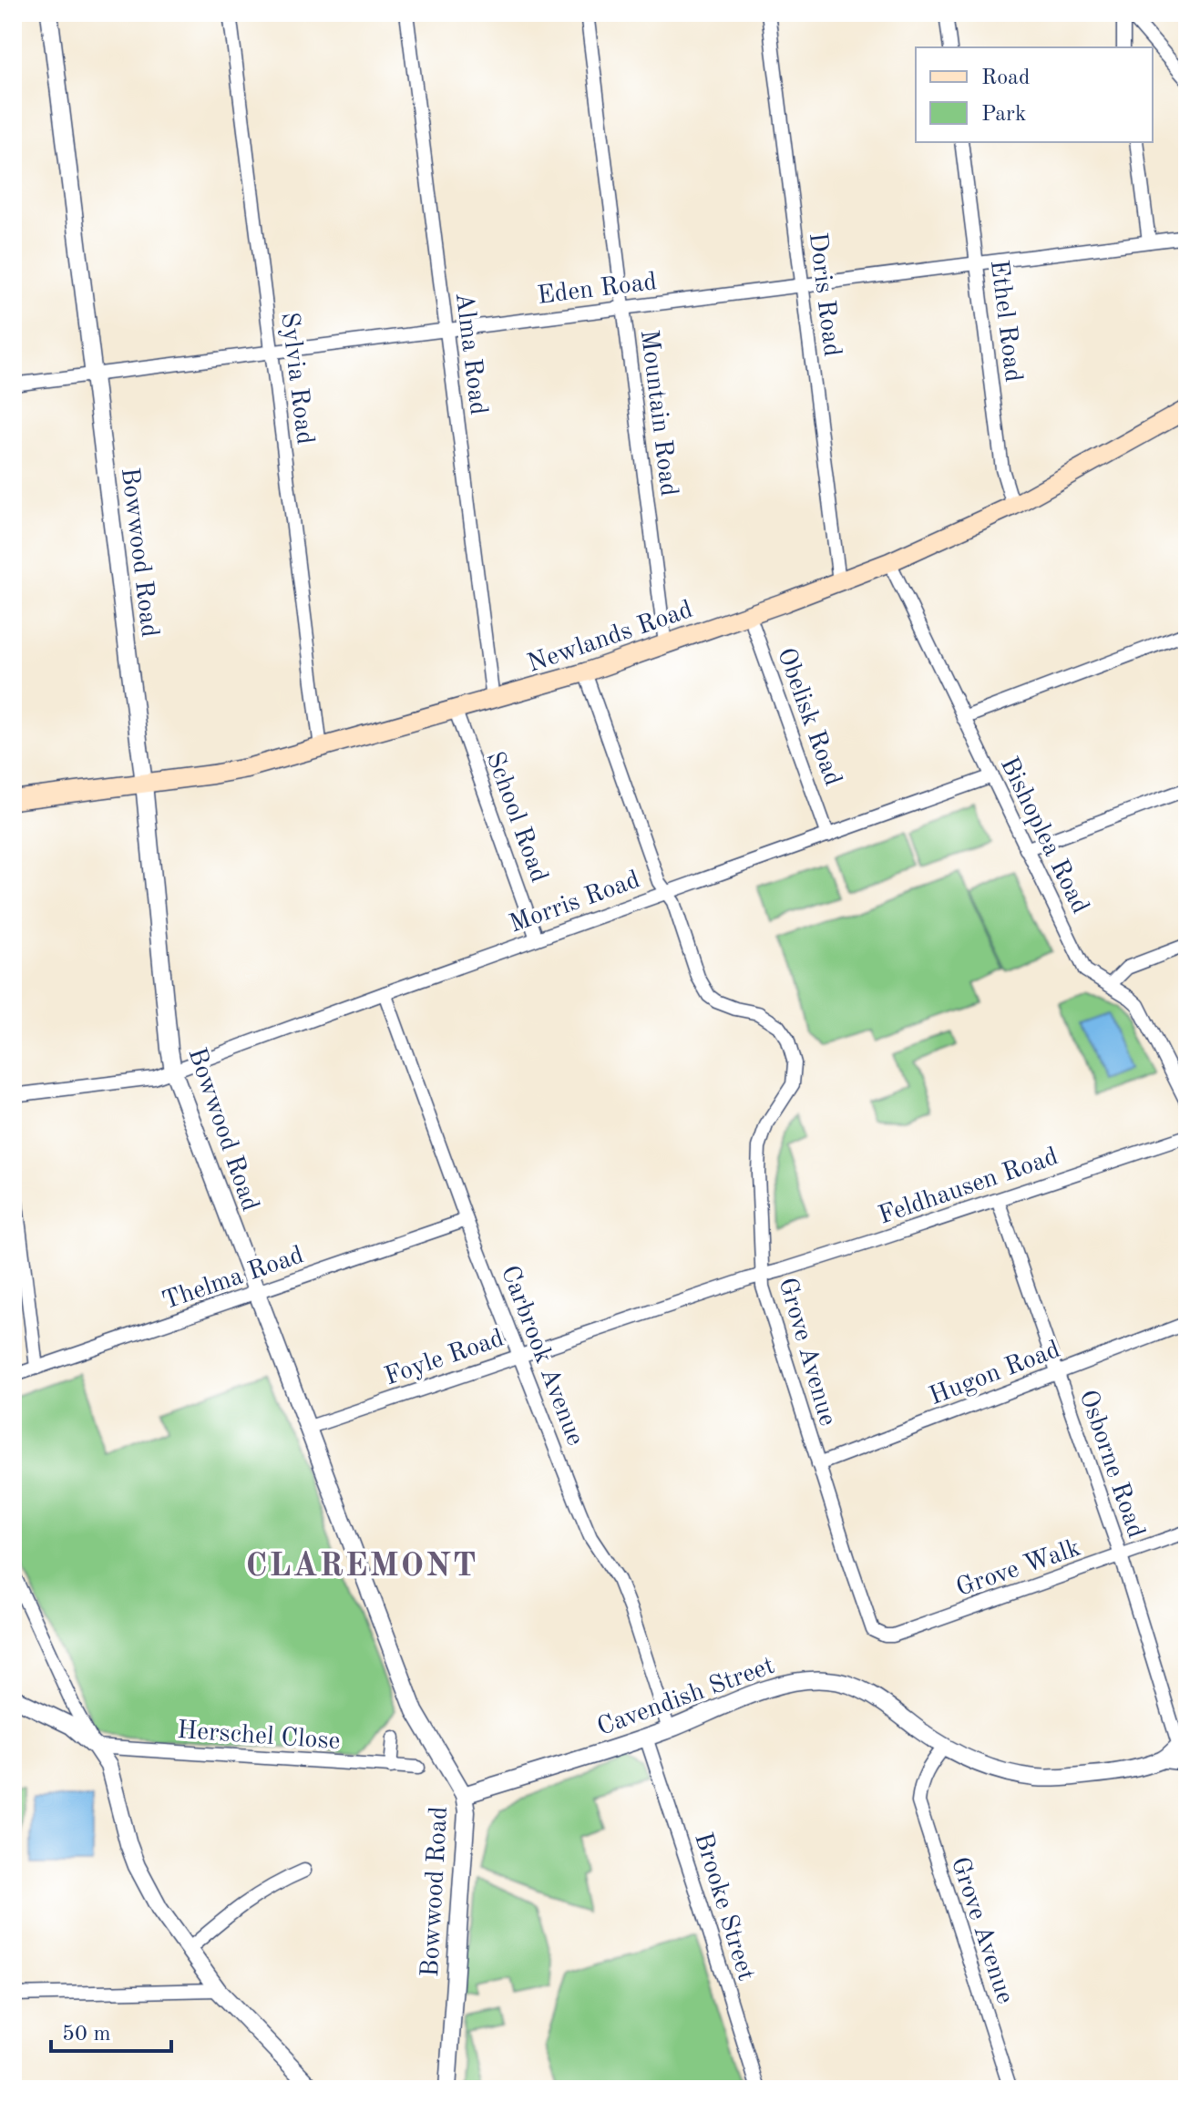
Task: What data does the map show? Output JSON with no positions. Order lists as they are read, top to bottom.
{
  "streets": {
    "main road": ["Newlands Road"],
    "street": [
      "Eden Road",
      "Doris Road",
      "Ethel Road",
      "Alma Road",
      "Sylvia Road",
      "Mountain Road",
      "Bowwood Road",
      "Obelisk Road",
      "School Road",
      "Bishoplea Road",
      "Morris Road",
      "Feldhausen Road",
      "Thelma Road",
      "Grove Avenue",
      "Carbrook Avenue",
      "Foyle Road",
      "Hugon Road",
      "Osborne Road",
      "Grove Walk",
      "Cavendish Street",
      "Herschel Close",
      "Brooke Street"
    ]
  },
  "crossings": [
    ["Eden Road", "Doris Road"],
    ["Eden Road", "Ethel Road"],
    ["Eden Road", "Alma Road"],
    ["Eden Road", "Sylvia Road"],
    ["Eden Road", "Mountain Road"],
    ["Eden Road", "Bowwood Road"],
    ["Doris Road", "Newlands Road"],
    ["Ethel Road", "Newlands Road"],
    ["Alma Road", "Newlands Road"],
    ["Sylvia Road", "Newlands Road"],
    ["Mountain Road", "Newlands Road"],
    ["Bowwood Road", "Newlands Road"],
    ["Bowwood Road", "Morris Road"],
    ["Bowwood Road", "Thelma Road"],
    ["Bowwood Road", "Foyle Road"],
    ["Bowwood Road", "Cavendish Street"],
    ["Newlands Road", "Obelisk Road"],
    ["Newlands Road", "School Road"],
    ["Newlands Road", "Bishoplea Road"],
    ["Newlands Road", "Grove Avenue"],
    ["Obelisk Road", "Morris Road"],
    ["School Road", "Morris Road"],
    ["Bishoplea Road", "Morris Road"],
    ["Morris Road", "Grove Avenue"],
    ["Morris Road", "Carbrook Avenue"],
    ["Feldhausen Road", "Grove Avenue"],
    ["Feldhausen Road", "Foyle Road"],
    ["Feldhausen Road", "Osborne Road"],
    ["Thelma Road", "Carbrook Avenue"],
    ["Grove Avenue", "Foyle Road"],
    ["Grove Avenue", "Hugon Road"],
    ["Grove Avenue", "Grove Walk"],
    ["Grove Avenue", "Cavendish Street"],
    ["Carbrook Avenue", "Foyle Road"],
    ["Carbrook Avenue", "Cavendish Street"],
    ["Hugon Road", "Osborne Road"],
    ["Osborne Road", "Grove Walk"],
    ["Osborne Road", "Cavendish Street"],
    ["Cavendish Street", "Brooke Street"]
  ],
  "districts": ["CLAREMONT"],
  "legend": ["Road", "Park"],
  "scale_bar": "50 m"
}
